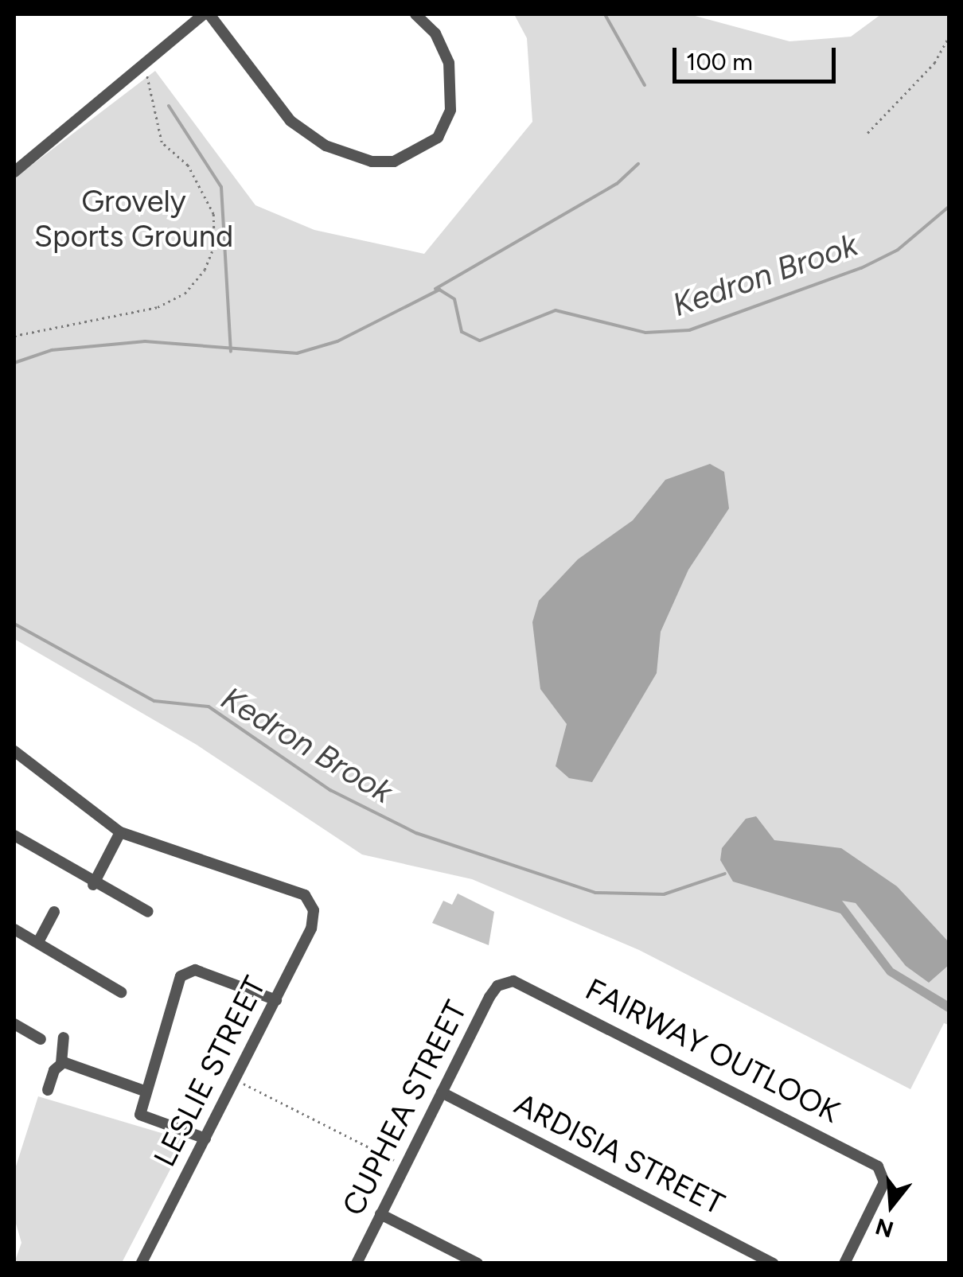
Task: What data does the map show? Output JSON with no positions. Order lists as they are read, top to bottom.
{
  "streets": {
    "street": [
      "FAIRWAY OUTLOOK",
      "LESLIE STREET",
      "CUPHEA STREET",
      "ARDISIA STREET"
    ]
  },
  "crossings": [
    ["FAIRWAY OUTLOOK", "CUPHEA STREET"],
    ["CUPHEA STREET", "ARDISIA STREET"]
  ],
  "water": ["Kedron Brook"],
  "parks": ["Grovely Sports Ground"],
  "scale_bar": "100 m",
  "north": "bottom"
}
